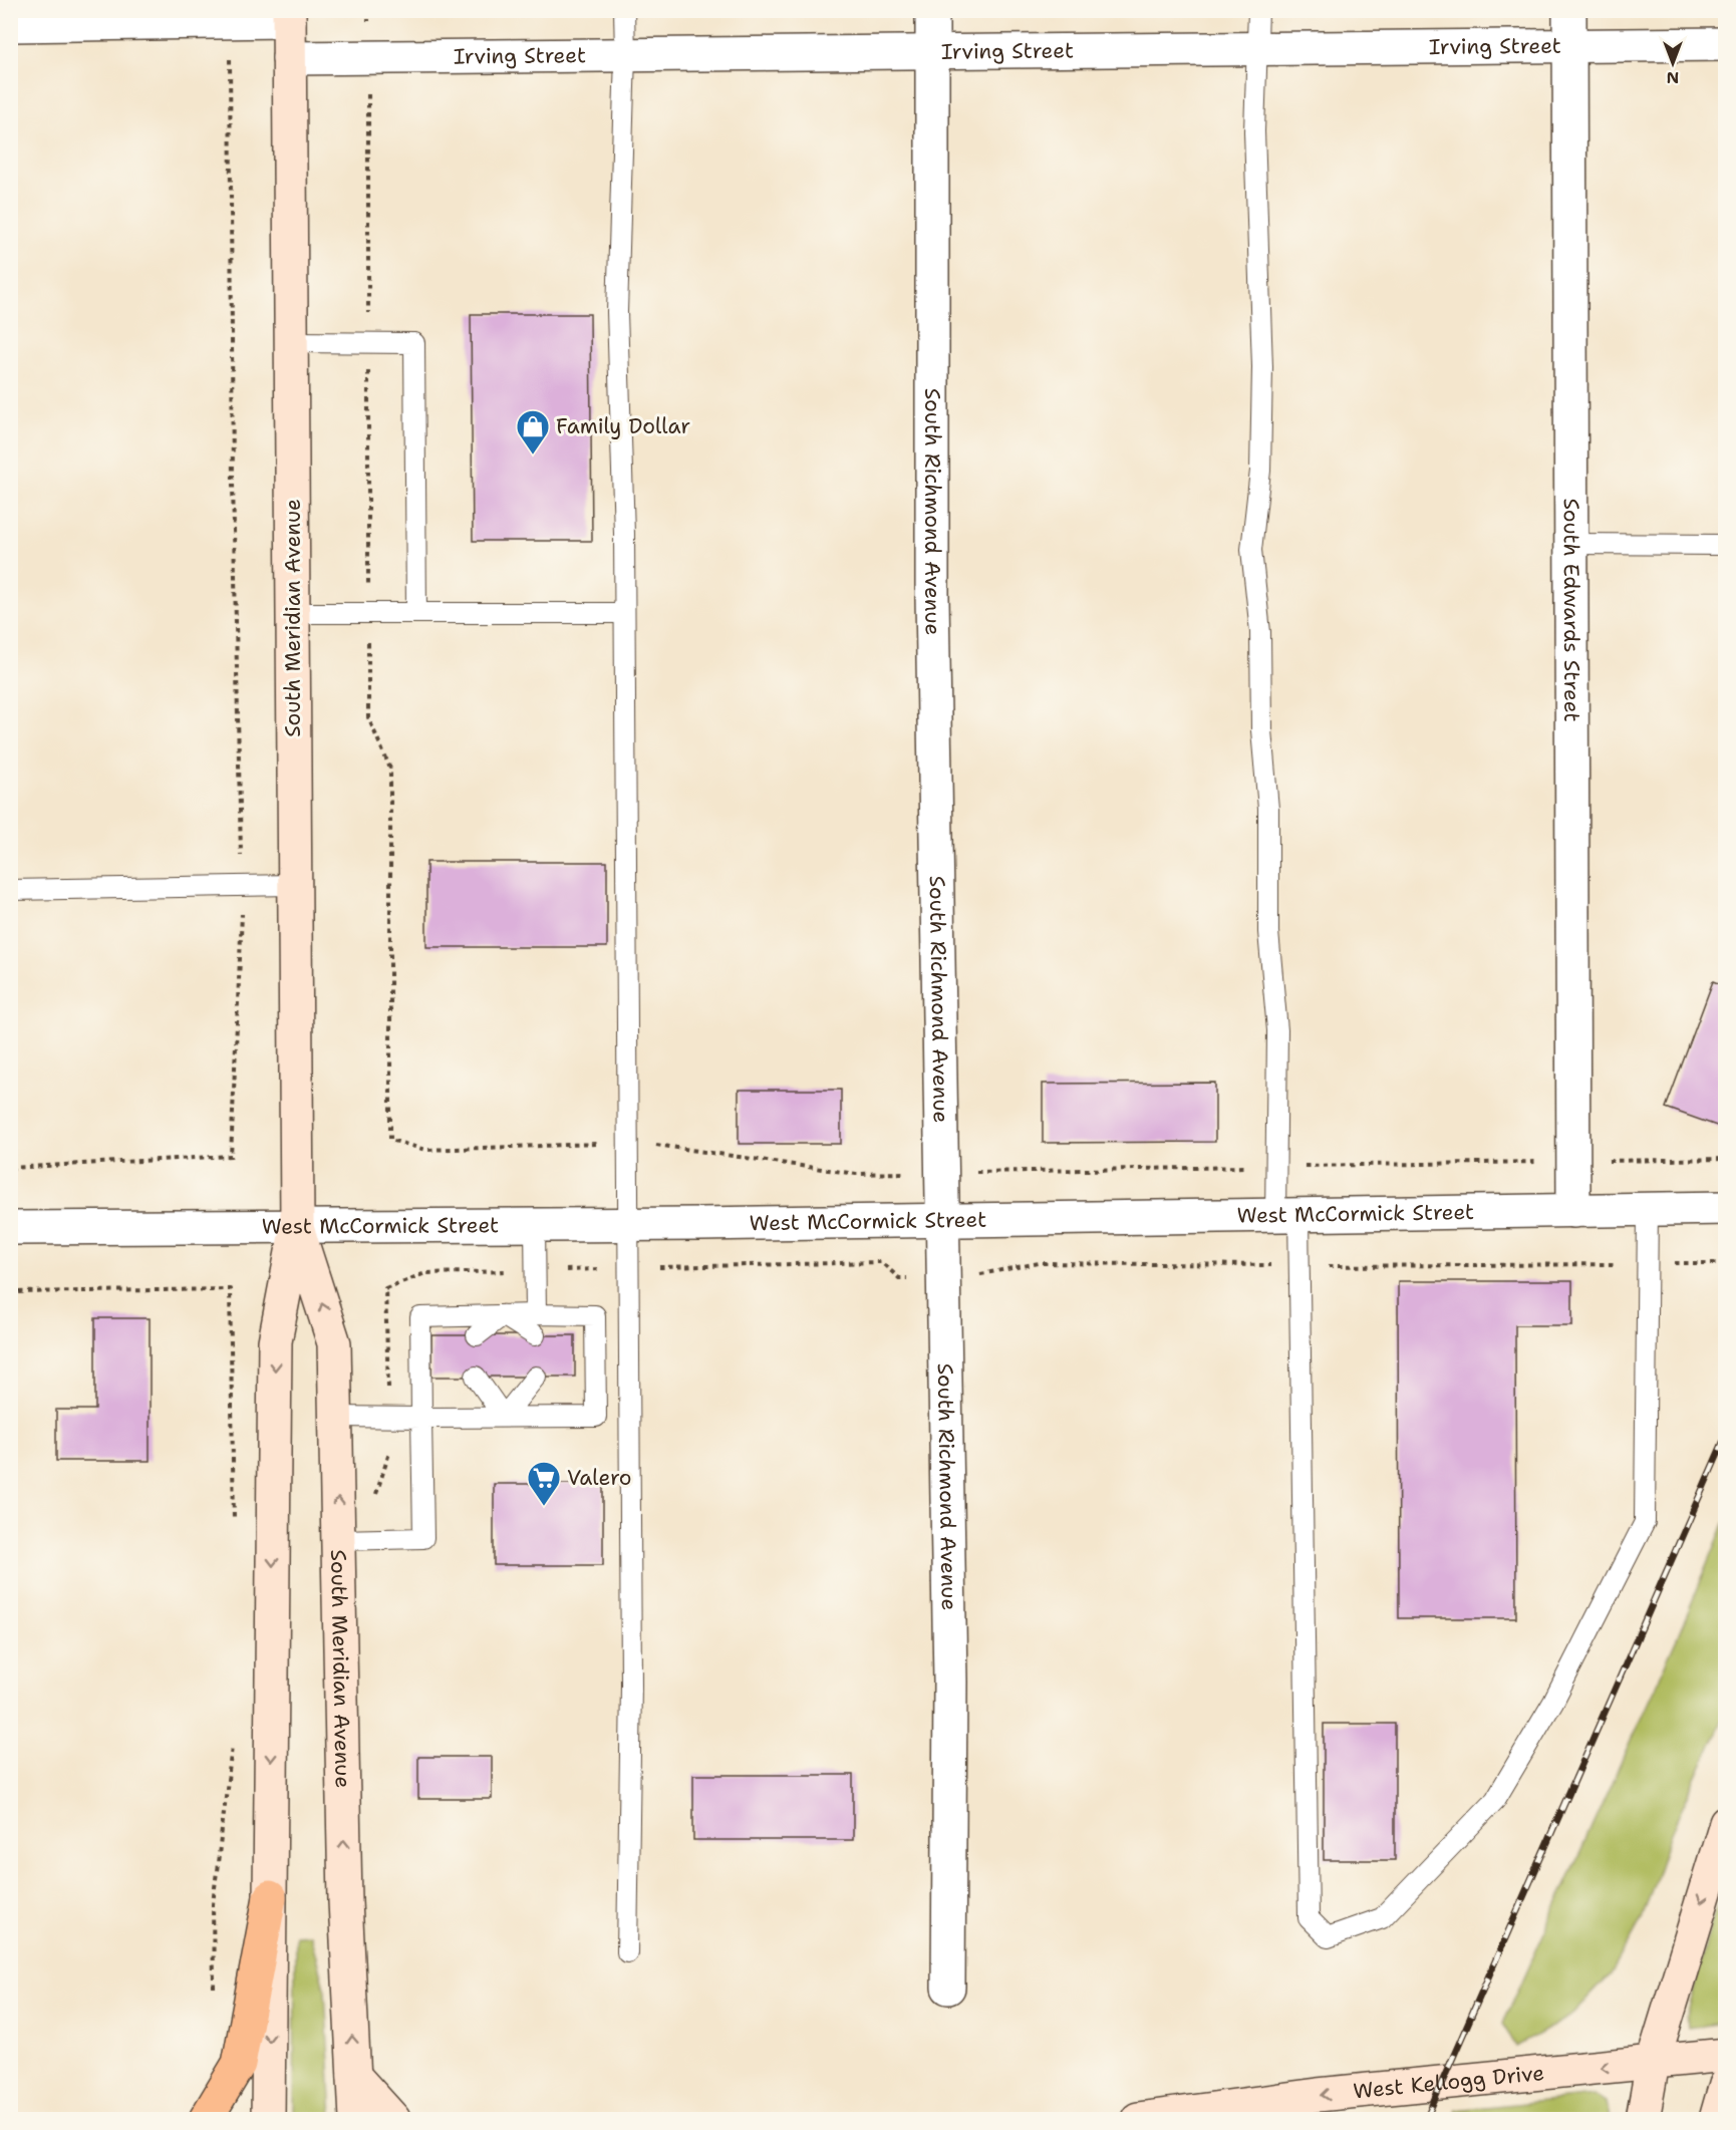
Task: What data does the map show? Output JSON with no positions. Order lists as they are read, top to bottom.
{
  "streets": {
    "main road": ["South Meridian Avenue", "West Kellogg Drive"],
    "street": [
      "Irving Street",
      "South Richmond Avenue",
      "South Edwards Street",
      "West McCormick Street"
    ]
  },
  "crossings": [
    ["Irving Street", "South Richmond Avenue"],
    ["Irving Street", "South Edwards Street"],
    ["Irving Street", "South Meridian Avenue"],
    ["South Richmond Avenue", "West McCormick Street"],
    ["South Edwards Street", "West McCormick Street"],
    ["South Meridian Avenue", "West McCormick Street"]
  ],
  "one_way": ["West Kellogg Drive"],
  "places": {
    "shop": ["Family Dollar"],
    "supermarket": ["Valero"]
  },
  "north": "bottom"
}
